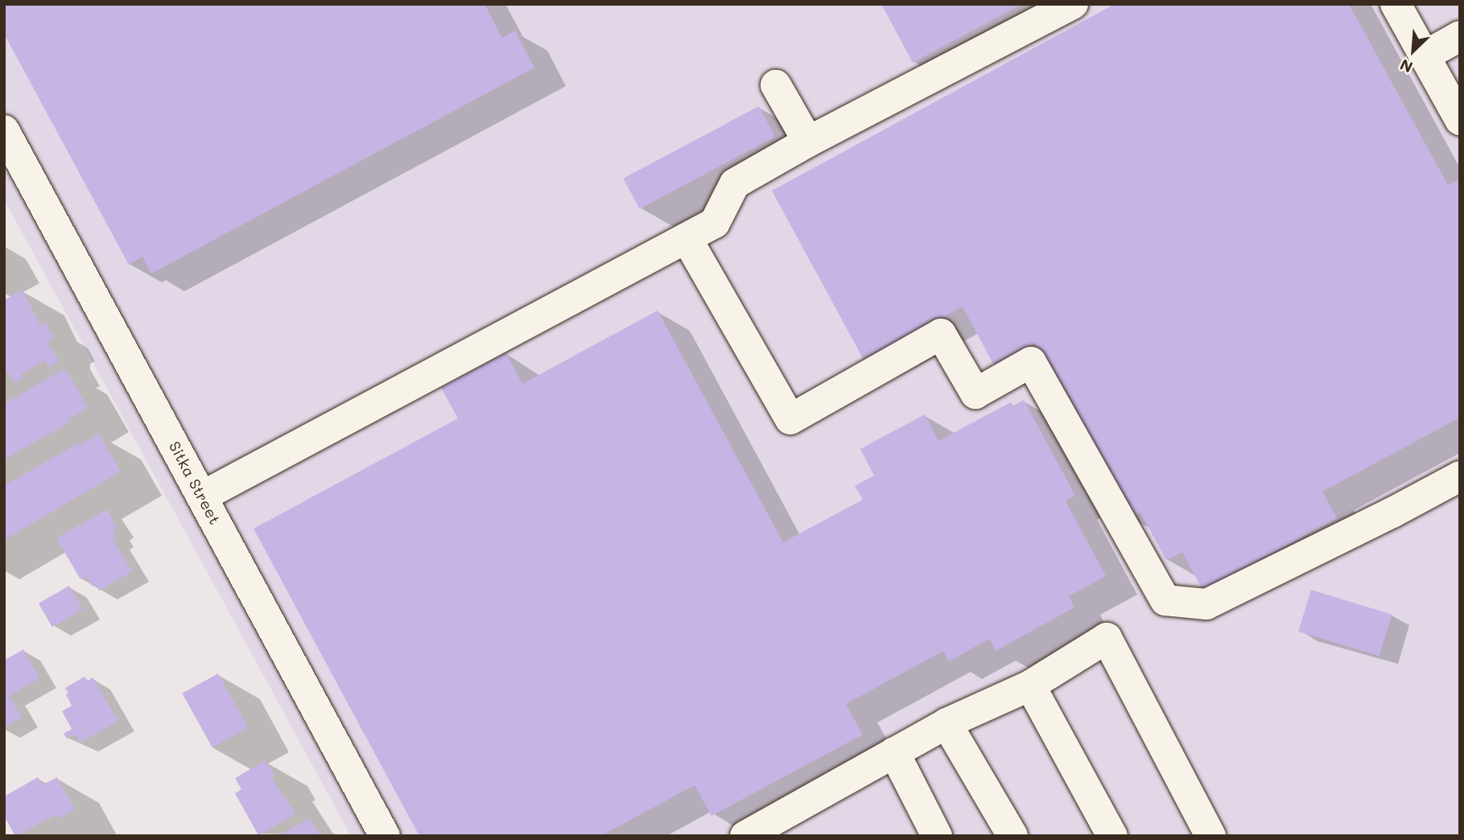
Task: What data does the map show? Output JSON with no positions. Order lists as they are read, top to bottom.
{
  "streets": {
    "street": ["Sitka Street"]
  },
  "north": "bottom left"
}
